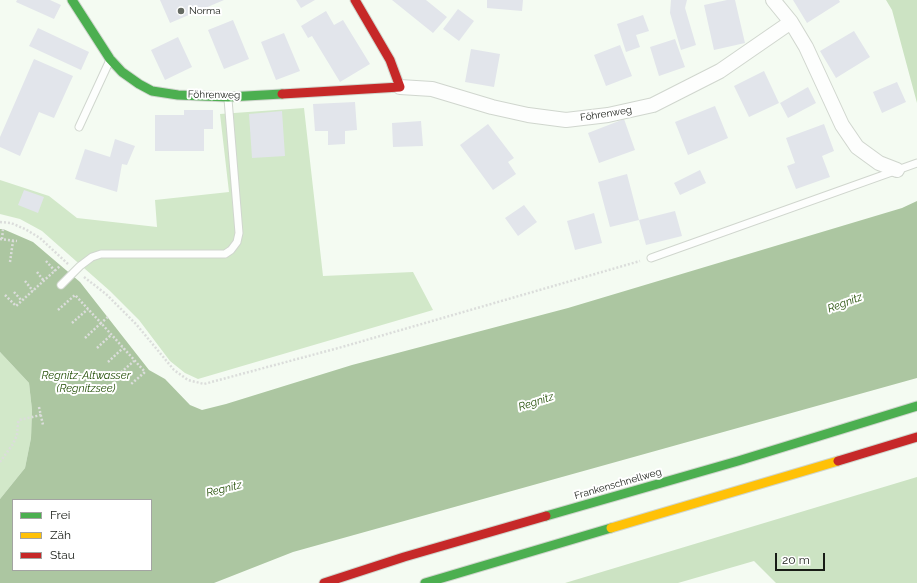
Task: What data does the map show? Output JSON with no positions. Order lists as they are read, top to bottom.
{
  "streets": {
    "main road": ["Föhrenweg", "Frankenschnellweg"]
  },
  "water": ["Regnitz", "Regnitz-Altwasser (Regnitzsee)"],
  "places": ["Norma"],
  "legend": ["Frei", "Zäh", "Stau"],
  "scale_bar": "20 m"
}
